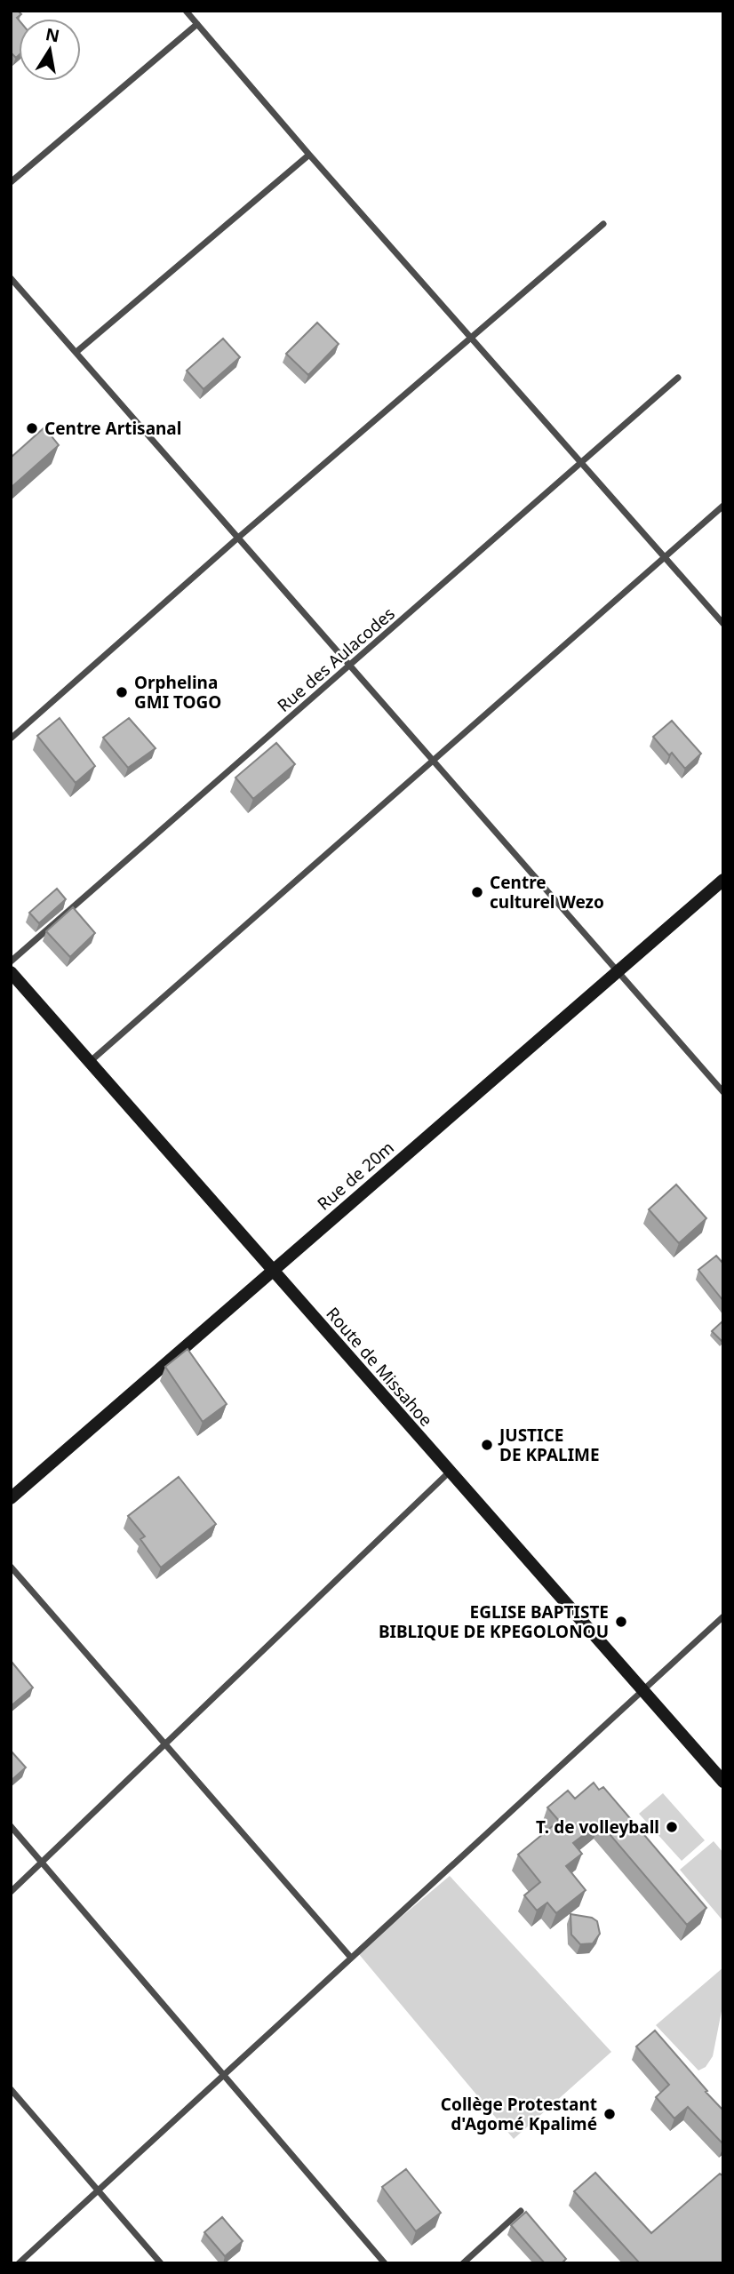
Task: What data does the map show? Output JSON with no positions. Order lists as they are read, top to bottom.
{
  "streets": {
    "main road": ["Rue de 20m", "Route de Missahoe"],
    "street": ["Rue des Aulacodes"]
  },
  "crossings": [
    ["Rue de 20m", "Route de Missahoe"]
  ],
  "places": [
    "Centre Artisanal",
    "Orphelina GMI TOGO",
    "Centre culturel Wezo",
    "JUSTICE DE KPALIME",
    "EGLISE BAPTISTE BIBLIQUE DE KPEGOLONOU",
    "T. de volleyball",
    "Collège Protestant d'Agomé Kpalimé"
  ],
  "north": "top"
}
